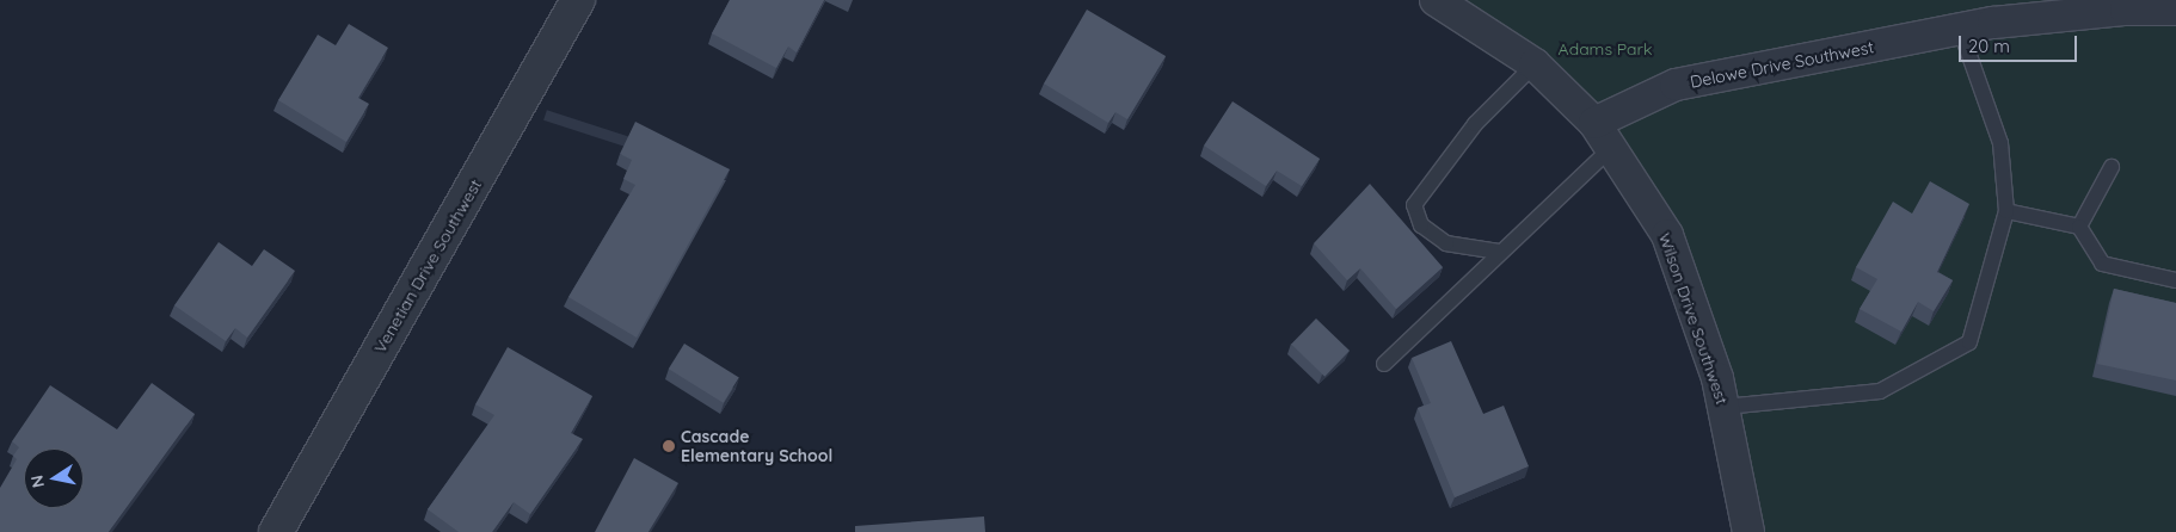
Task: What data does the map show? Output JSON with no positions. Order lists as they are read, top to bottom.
{
  "streets": {
    "street": ["Delowe Drive Southwest", "Venetian Drive Southwest", "Wilson Drive Southwest"]
  },
  "crossings": [
    ["Delowe Drive Southwest", "Wilson Drive Southwest"]
  ],
  "parks": ["Adams Park"],
  "places": ["Cascade Elementary School"],
  "scale_bar": "20 m",
  "north": "left"
}
